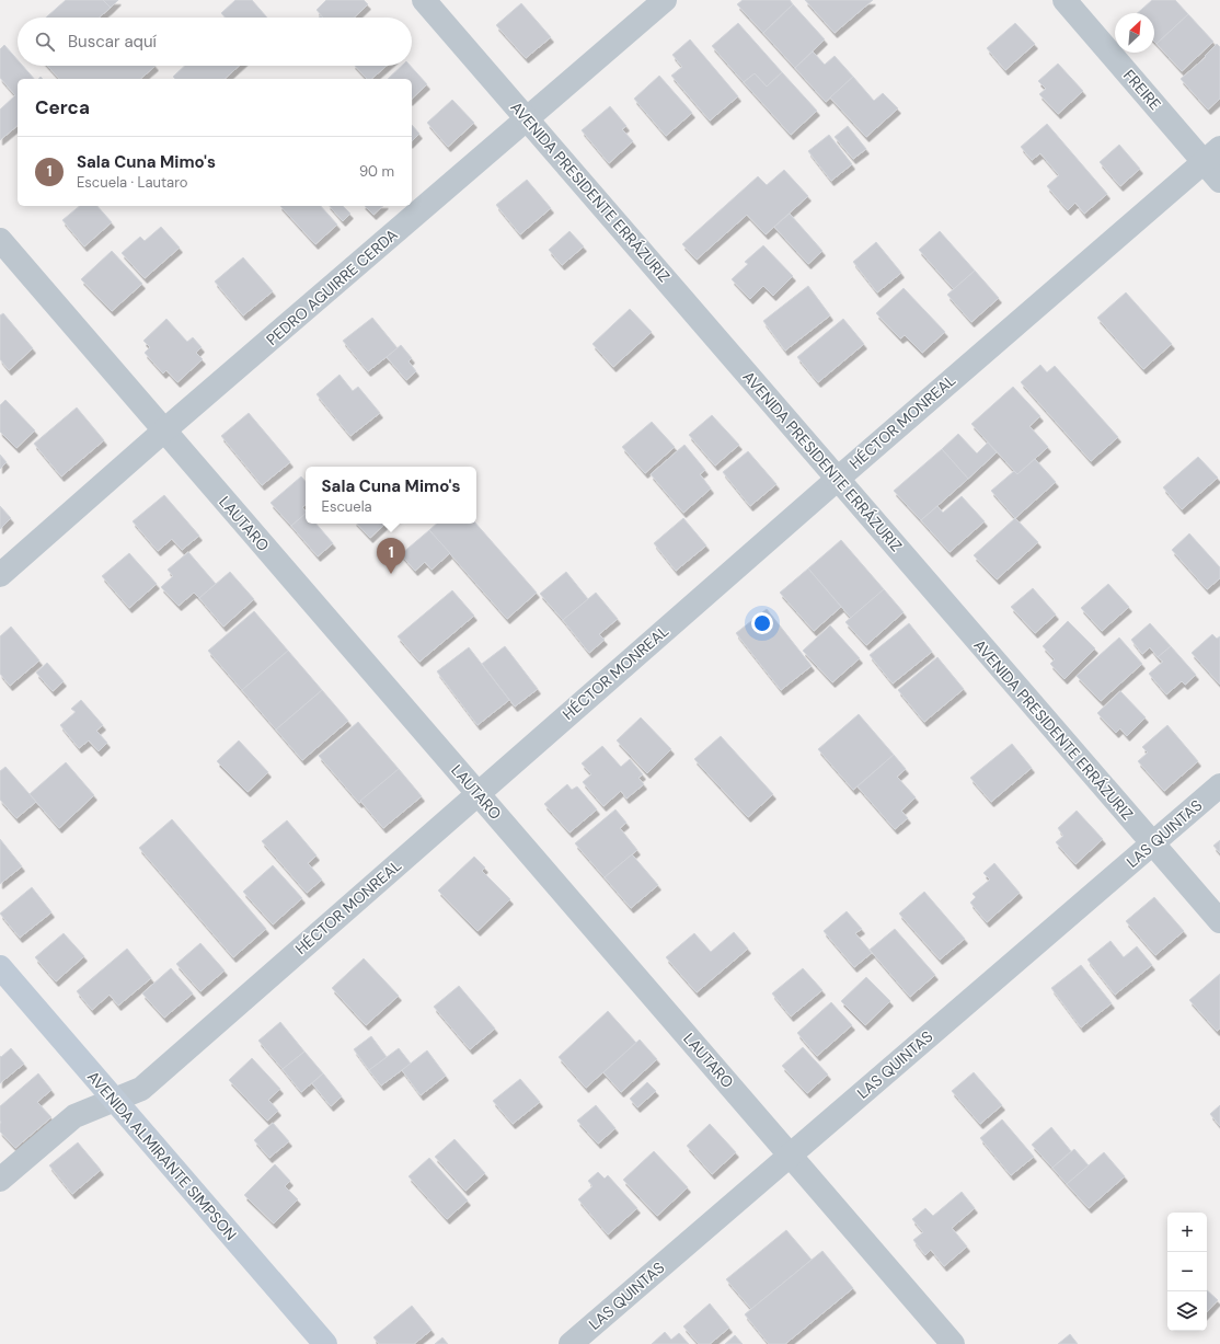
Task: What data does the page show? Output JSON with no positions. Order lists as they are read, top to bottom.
{
  "streets": {
    "main road": ["AVENIDA ALMIRANTE SIMPSON"],
    "street": [
      "FREIRE",
      "AVENIDA PRESIDENTE ERRÁZURIZ",
      "PEDRO AGUIRRE CERDA",
      "HÉCTOR MONREAL",
      "LAUTARO",
      "LAS QUINTAS"
    ]
  },
  "crossings": [
    ["FREIRE", "HÉCTOR MONREAL"],
    ["AVENIDA PRESIDENTE ERRÁZURIZ", "PEDRO AGUIRRE CERDA"],
    ["AVENIDA PRESIDENTE ERRÁZURIZ", "HÉCTOR MONREAL"],
    ["AVENIDA PRESIDENTE ERRÁZURIZ", "LAS QUINTAS"],
    ["PEDRO AGUIRRE CERDA", "LAUTARO"],
    ["HÉCTOR MONREAL", "LAUTARO"],
    ["HÉCTOR MONREAL", "AVENIDA ALMIRANTE SIMPSON"],
    ["LAUTARO", "LAS QUINTAS"]
  ],
  "north": "top right",
  "page": {
    "search": "Buscar aquí",
    "heading": "Cerca",
    "list": [
      {
        "mark": "1",
        "name": "Sala Cuna Mimo's",
        "note": "Escuela · Lautaro",
        "value": "90 m"
      }
    ],
    "popup": ["Sala Cuna Mimo's", "Escuela"],
    "pins": "1",
    "map_buttons": ["+", "−"]
  }
}
